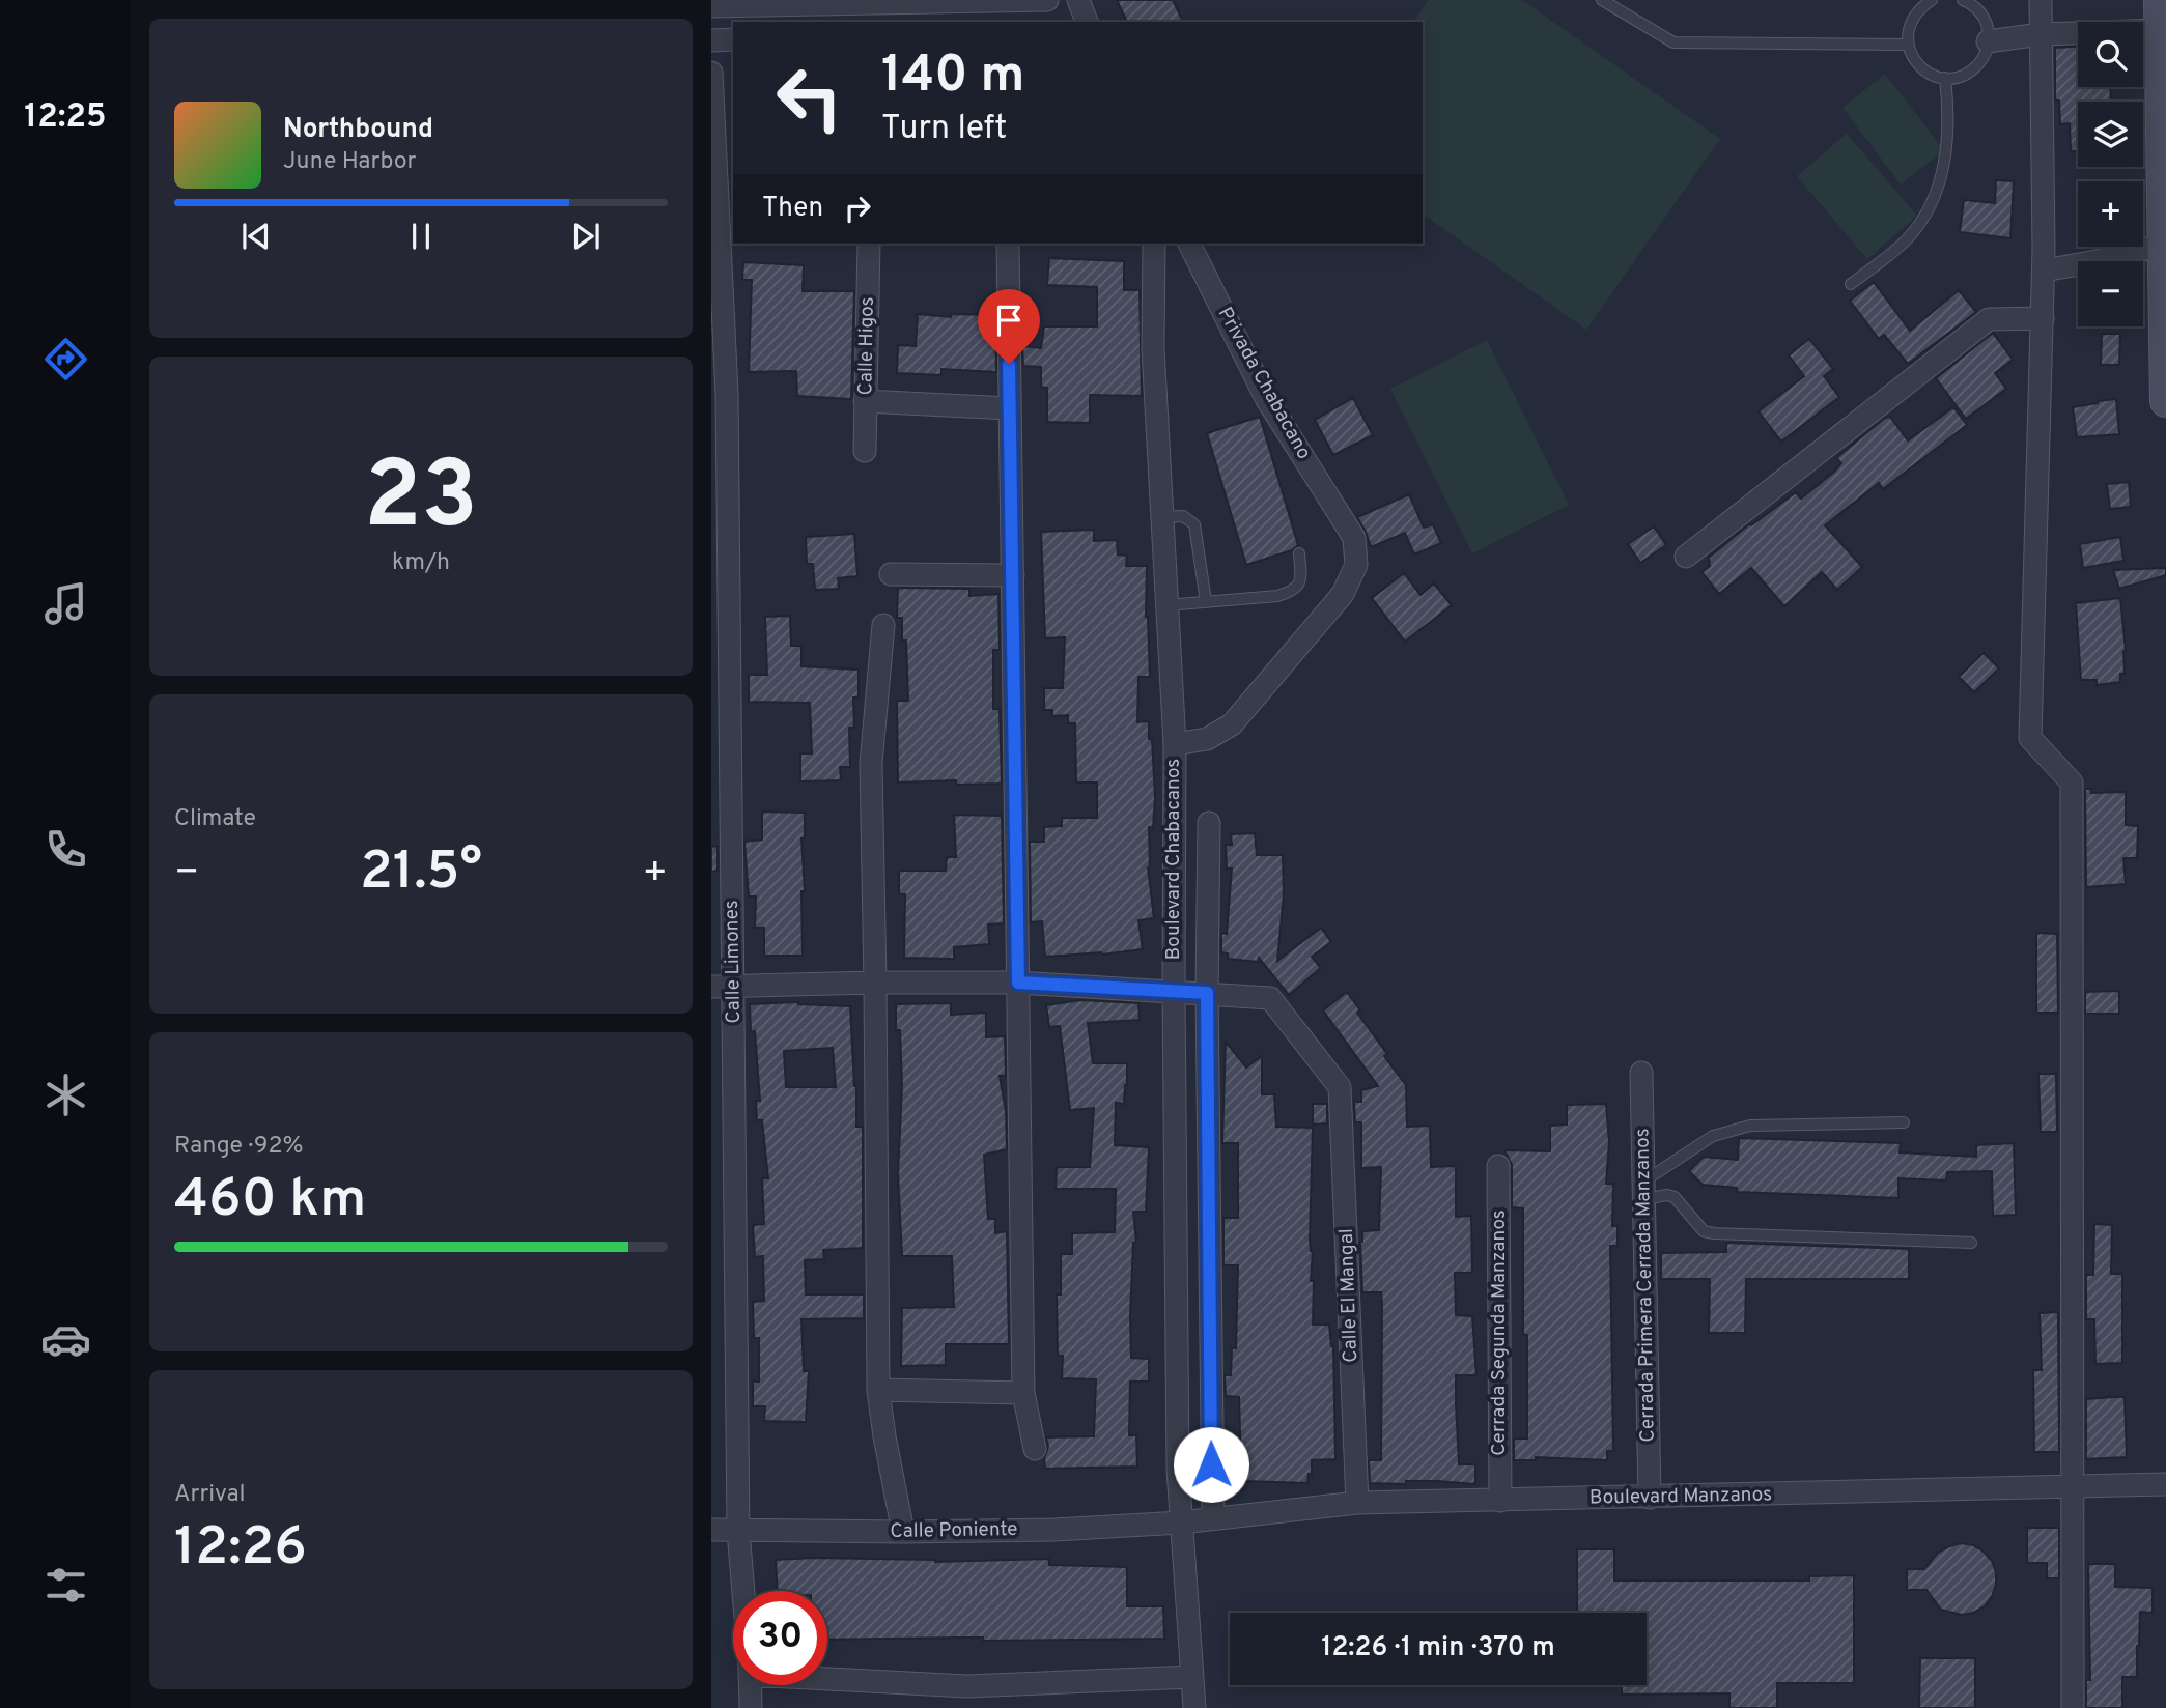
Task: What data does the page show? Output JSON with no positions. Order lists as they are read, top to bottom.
{
  "streets": {
    "street": [
      "Calle Higos",
      "Privada Chabacano",
      "Boulevard Chabacanos",
      "Calle Limones",
      "Cerrada Primera Cerrada Manzanos",
      "Calle El Mangal",
      "Cerrada Segunda Manzanos",
      "Boulevard Manzanos",
      "Calle Poniente"
    ]
  },
  "crossings": [
    ["Privada Chabacano", "Boulevard Chabacanos"],
    ["Boulevard Chabacanos", "Calle El Mangal"],
    ["Boulevard Chabacanos", "Boulevard Manzanos"],
    ["Boulevard Chabacanos", "Calle Poniente"],
    ["Calle Limones", "Calle Poniente"],
    ["Cerrada Primera Cerrada Manzanos", "Boulevard Manzanos"],
    ["Calle El Mangal", "Boulevard Manzanos"],
    ["Cerrada Segunda Manzanos", "Boulevard Manzanos"],
    ["Boulevard Manzanos", "Calle Poniente"]
  ],
  "page": {
    "tabs": "12:25",
    "map_buttons": ["+", "−"],
    "turn": ["140 m", "Turn left"],
    "song": ["Northbound", "June Harbor"],
    "then": "Then",
    "tile": [
      ["23", "km/h"],
      "Climate",
      ["Range · 92%", "460 km"],
      ["Arrival", "12:26"]
    ],
    "heat": ["−", "21.5°", "+"],
    "limit": "30",
    "trip": "12:26 · 1 min · 370 m"
  }
}
